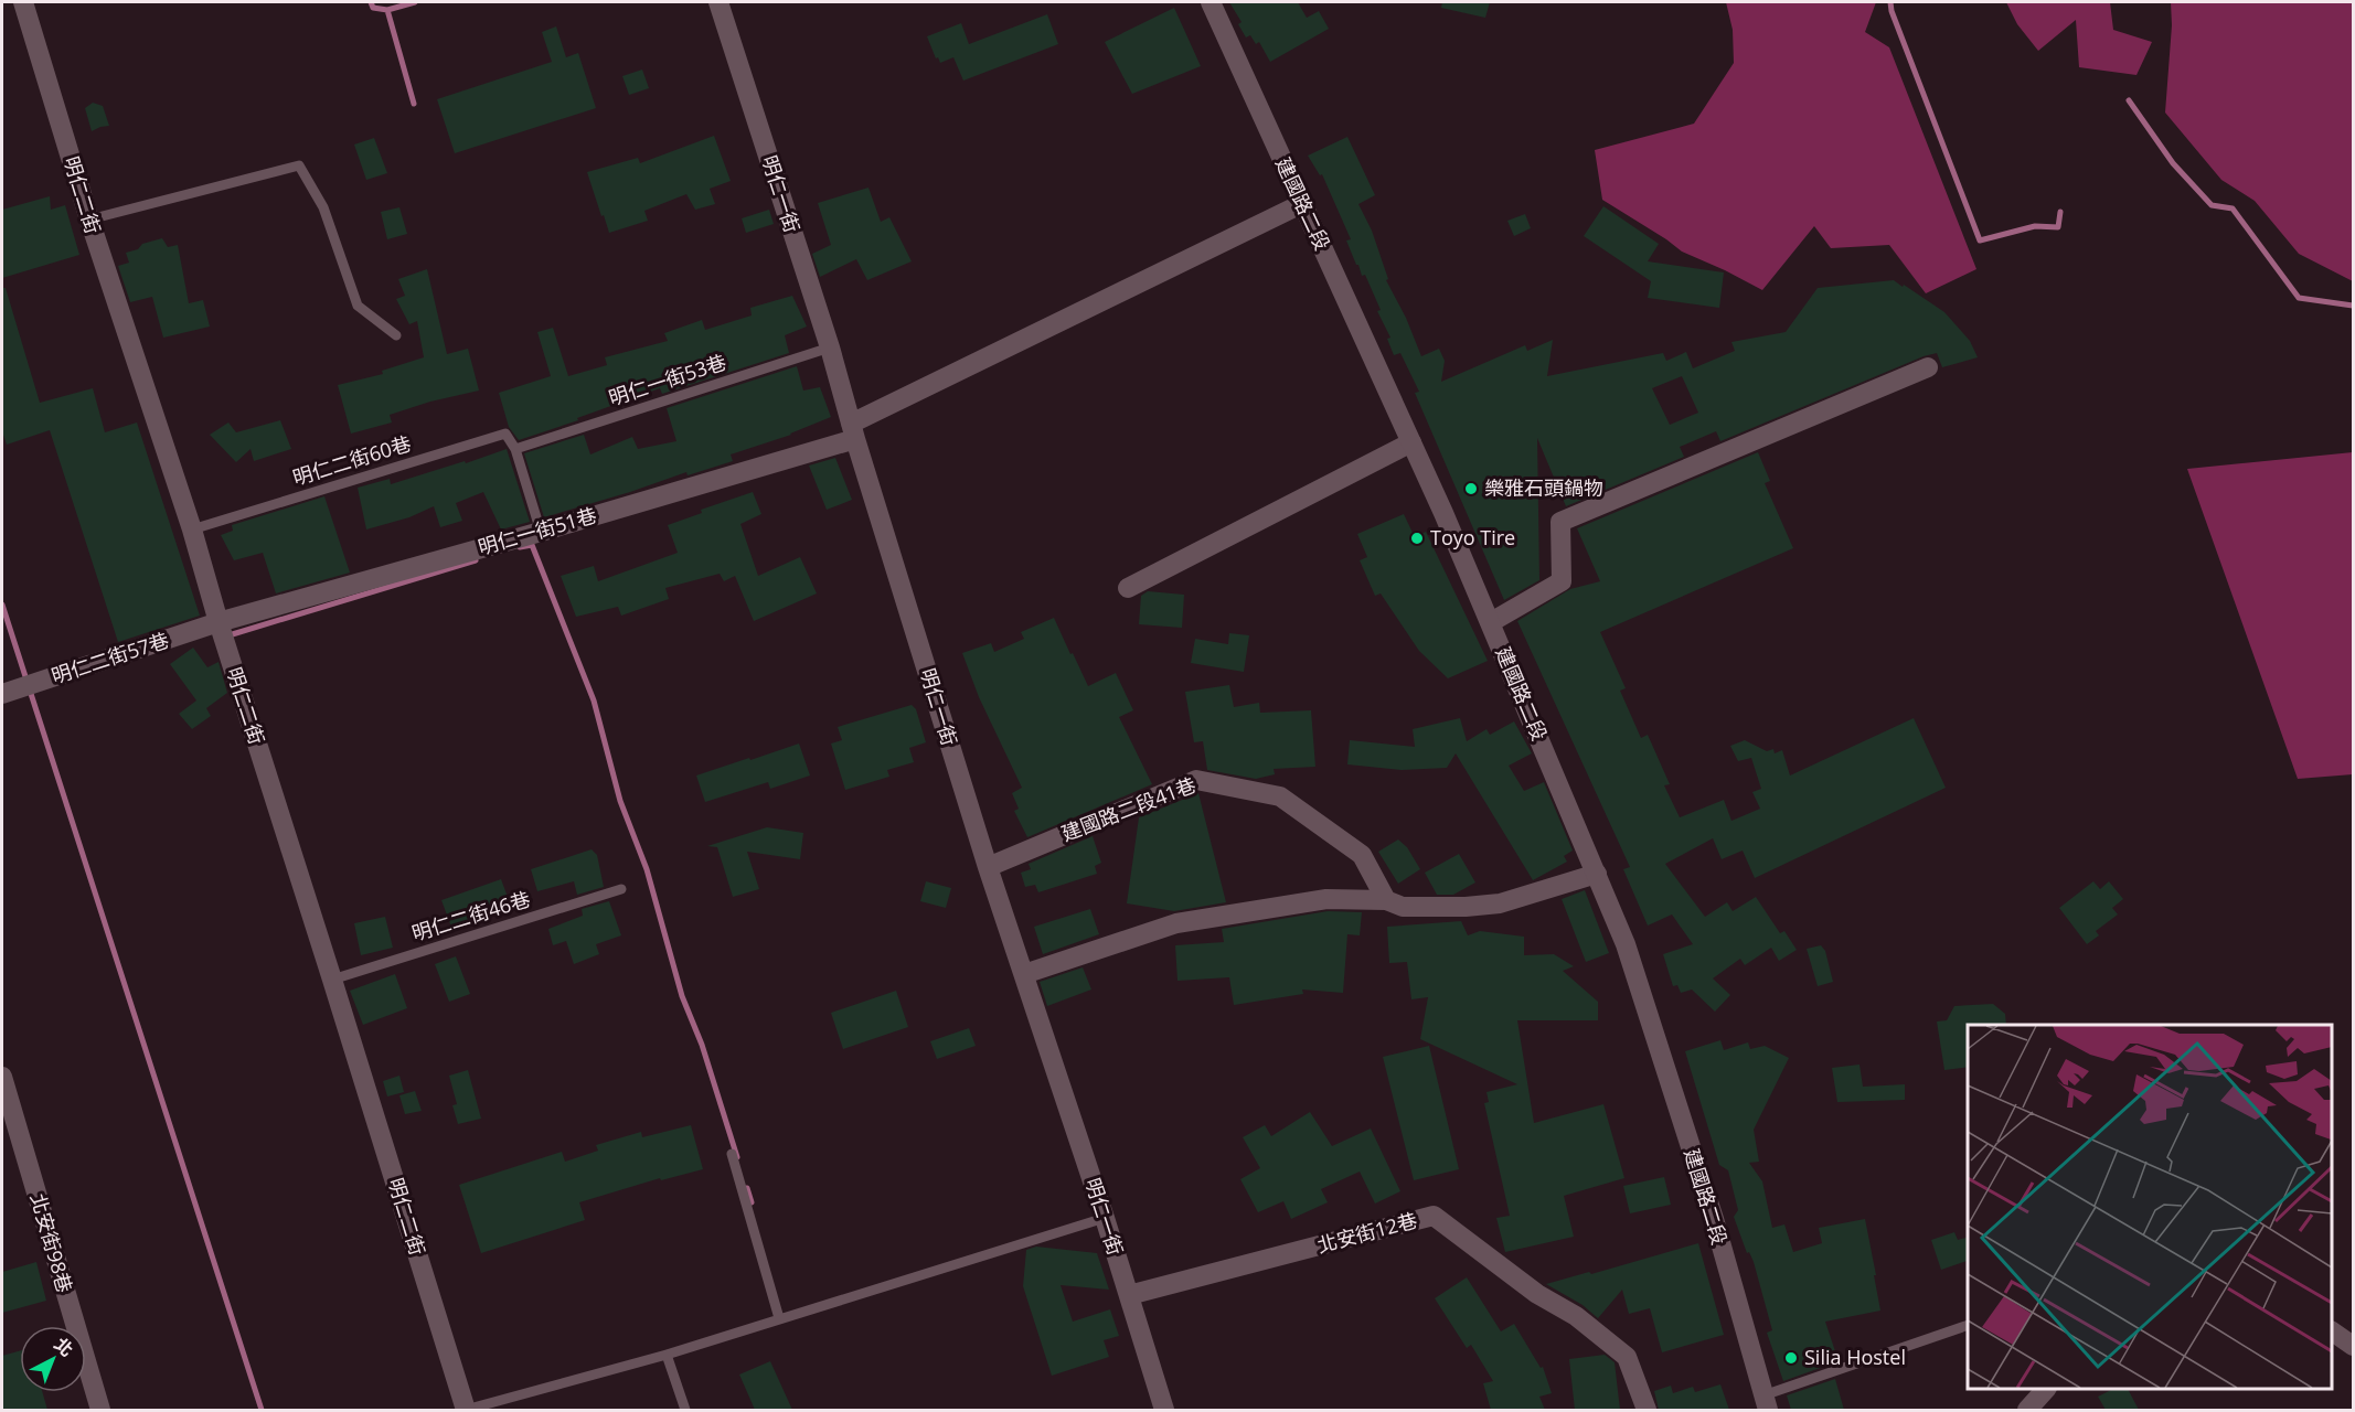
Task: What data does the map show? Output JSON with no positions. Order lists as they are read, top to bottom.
{
  "streets": {
    "street": [
      "明仁一街",
      "明仁二街",
      "建國路二段",
      "明仁一街51巷",
      "明仁二街57巷",
      "建國路二段41巷",
      "北安街12巷",
      "北安街98巷"
    ],
    "lane": ["明仁一街53巷", "明仁二街60巷", "明仁二街46巷"]
  },
  "crossings": [
    ["明仁一街", "明仁一街53巷"],
    ["明仁一街", "明仁一街51巷"],
    ["明仁一街", "建國路二段41巷"],
    ["明仁一街", "北安街12巷"],
    ["明仁二街", "明仁二街60巷"],
    ["明仁二街", "明仁一街51巷"],
    ["明仁二街", "明仁二街57巷"],
    ["明仁二街", "明仁二街46巷"],
    ["建國路二段", "明仁一街51巷"],
    ["明仁一街53巷", "明仁二街60巷"],
    ["明仁一街51巷", "明仁二街57巷"]
  ],
  "places": ["樂雅石頭鍋物", "Toyo Tire", "Silia Hostel"],
  "north": "top right"
}
